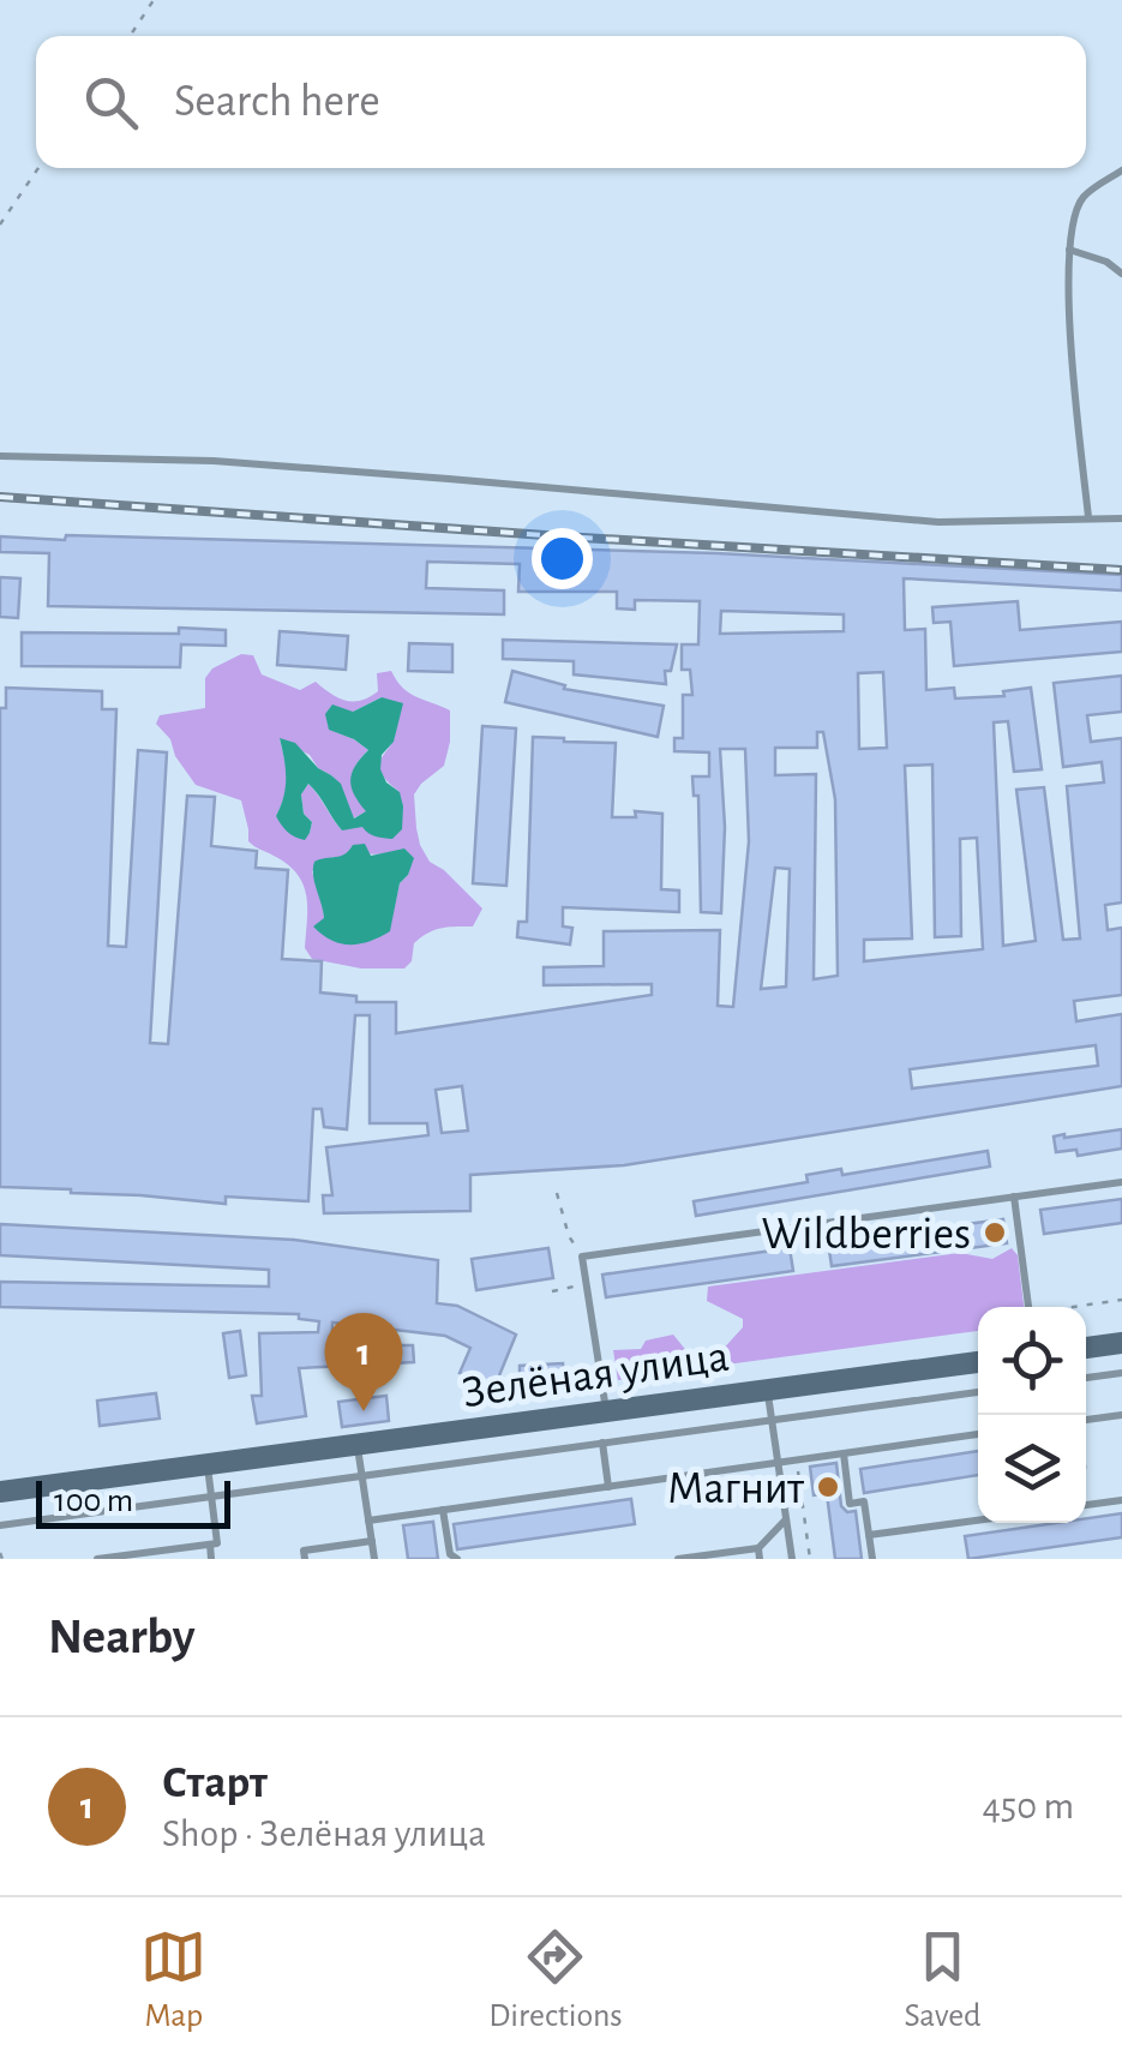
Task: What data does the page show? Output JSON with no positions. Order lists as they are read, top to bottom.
{
  "streets": {
    "main road": ["Зелёная улица"]
  },
  "places": ["Wildberries", "Магнит"],
  "scale_bar": "100 m",
  "page": {
    "search": "Search here",
    "pins": "1",
    "scale": "100 m",
    "heading": "Nearby",
    "list": [
      {
        "mark": "1",
        "name": "Старт",
        "note": "Shop · Зелёная улица",
        "value": "450 m"
      }
    ],
    "nav": ["Map", "Directions", "Saved"]
  }
}
